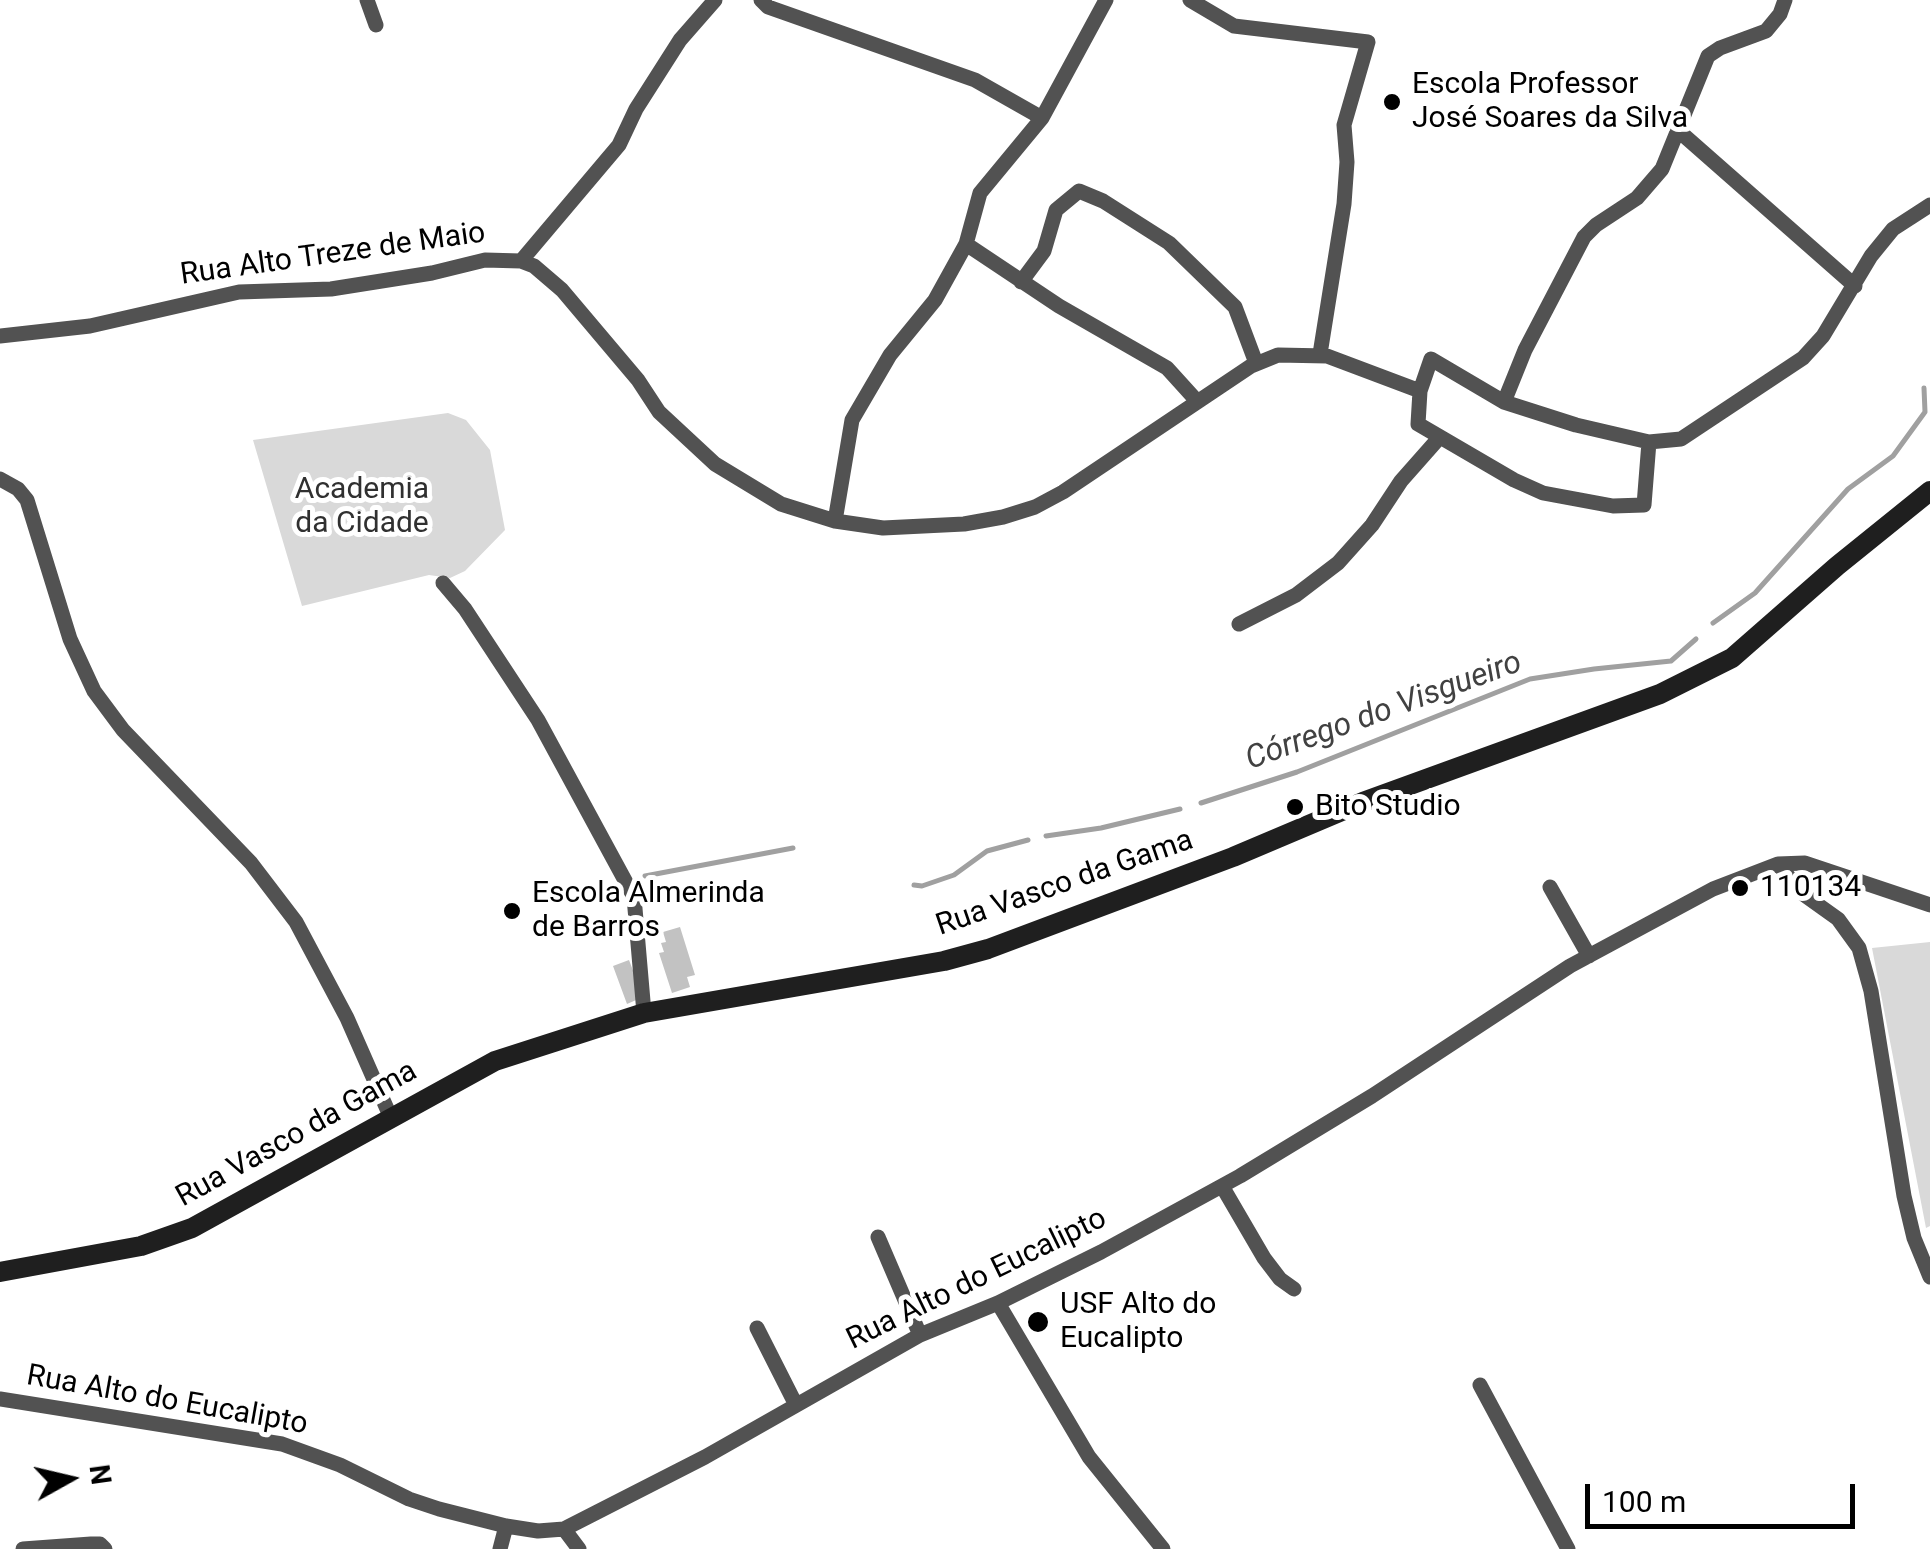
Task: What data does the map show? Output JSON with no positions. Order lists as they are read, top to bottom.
{
  "streets": {
    "main road": ["Rua Vasco da Gama"],
    "street": ["Rua Alto Treze de Maio", "Rua Alto do Eucalipto"]
  },
  "water": ["Córrego do Visgueiro"],
  "parks": ["Academia da Cidade"],
  "places": [
    "Escola Professor José Soares da Silva",
    "Bito Studio",
    "110134",
    "Escola Almerinda de Barros",
    "USF Alto do Eucalipto"
  ],
  "scale_bar": "100 m",
  "north": "right"
}
